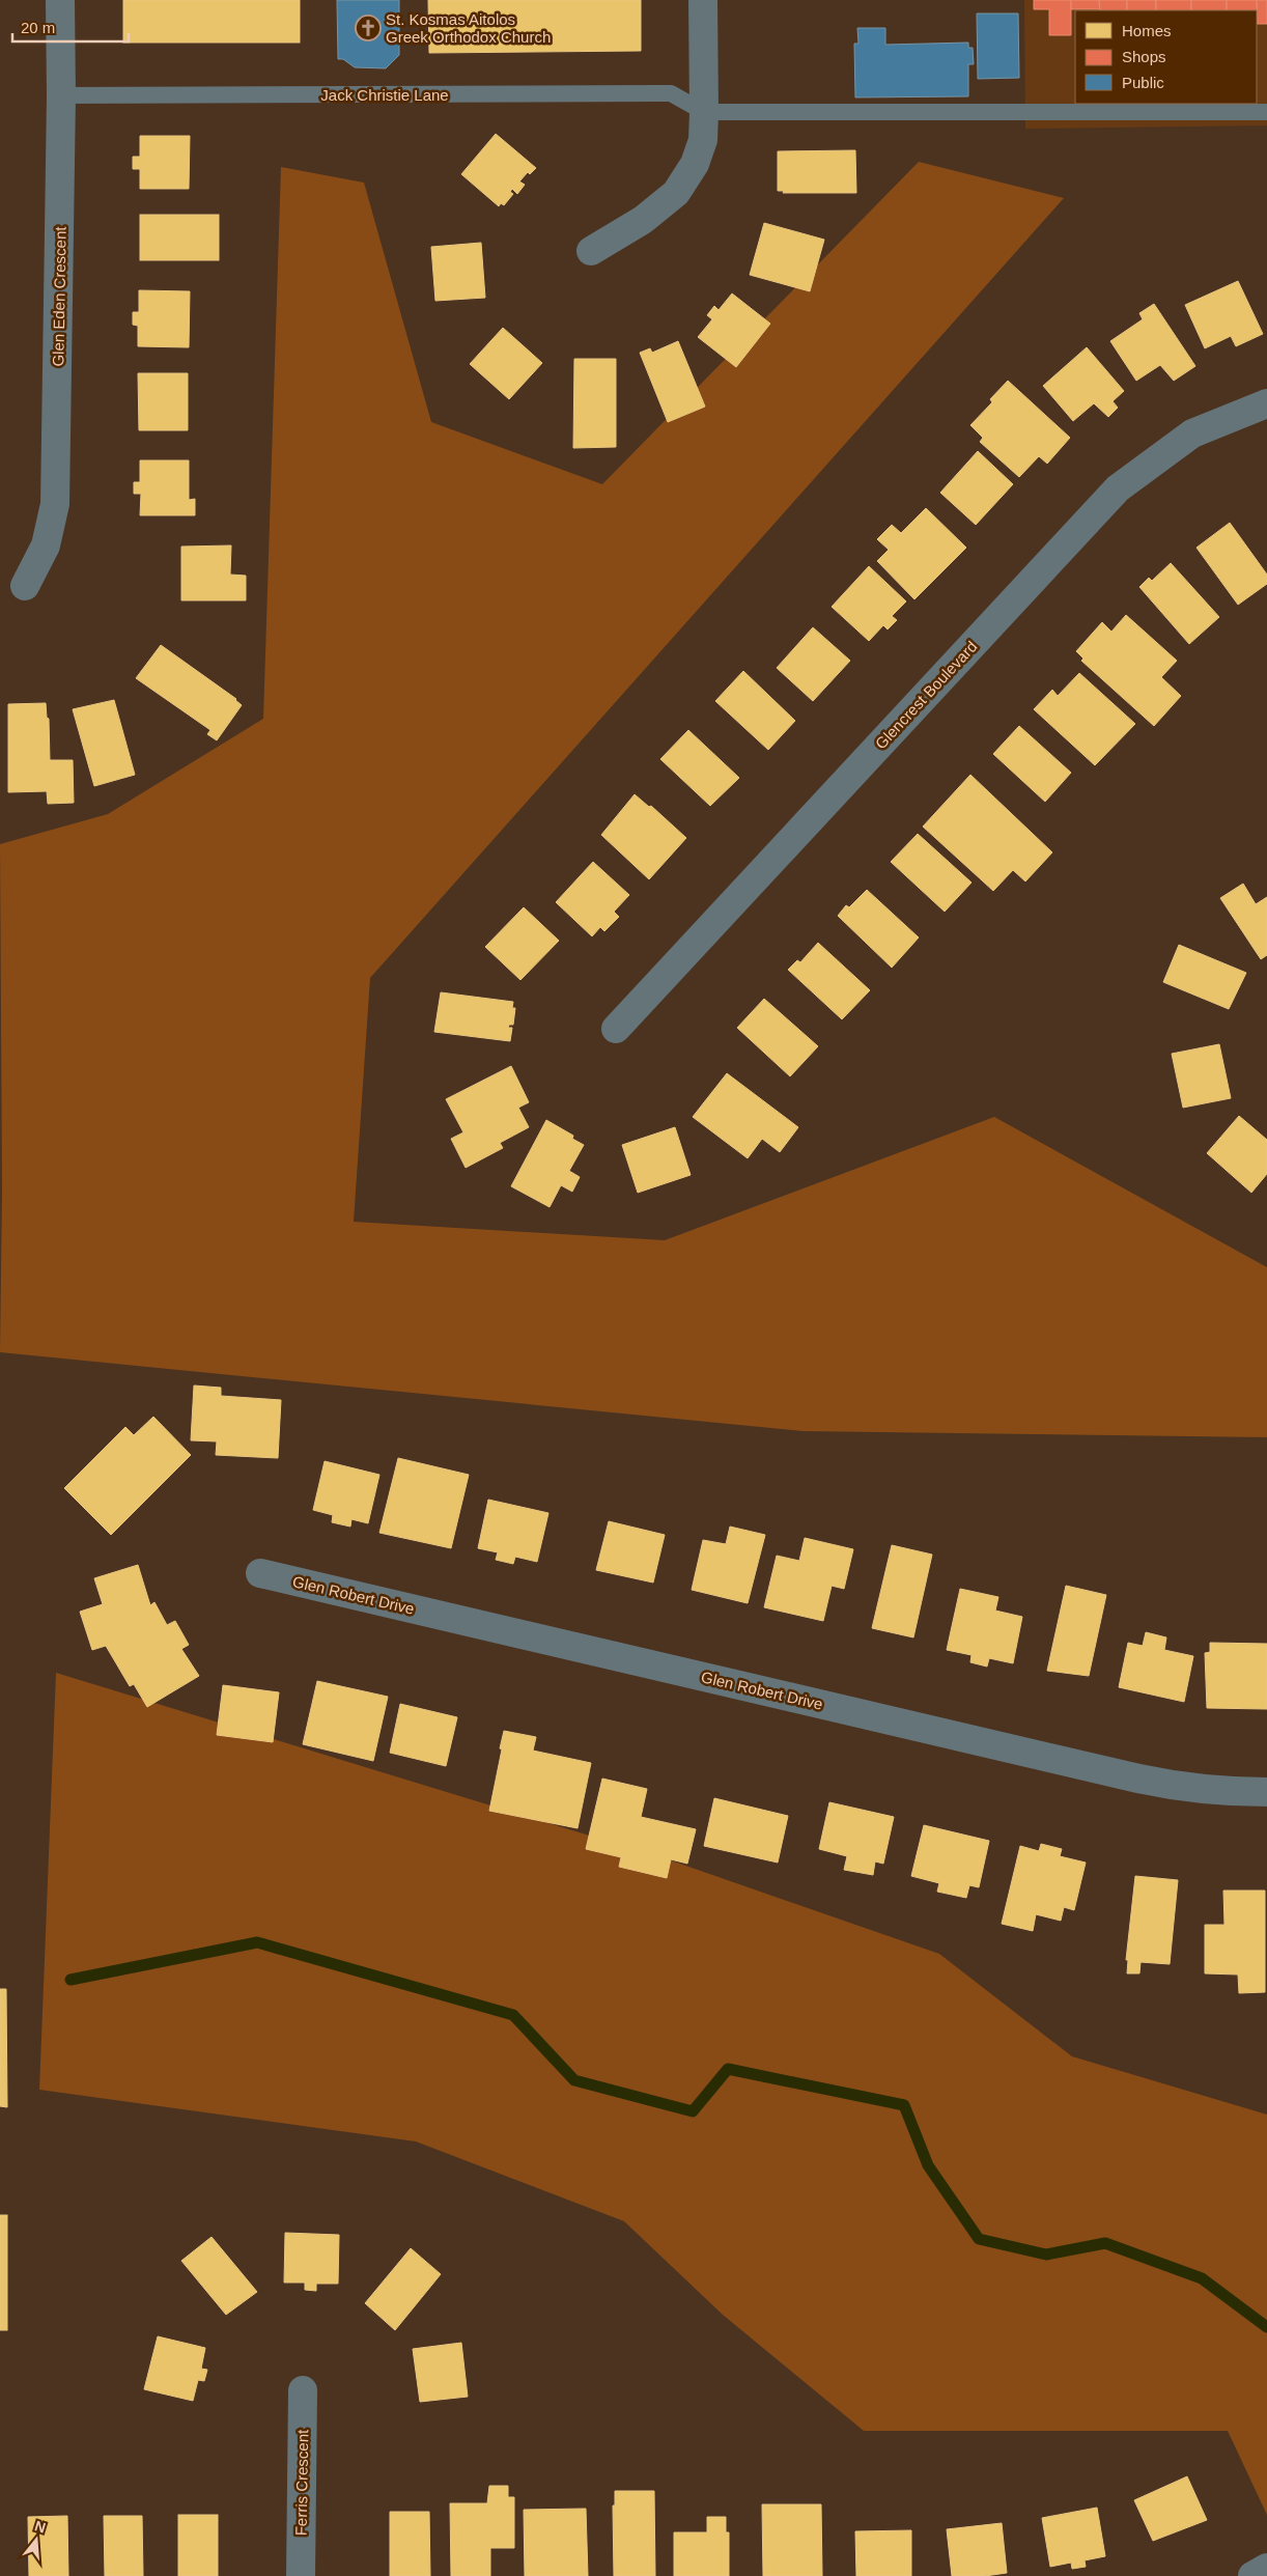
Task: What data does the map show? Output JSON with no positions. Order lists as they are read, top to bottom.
{
  "streets": {
    "street": [
      "Glen Eden Crescent",
      "Glencrest Boulevard",
      "Glen Robert Drive",
      "Ferris Crescent"
    ],
    "lane": ["Jack Christie Lane"]
  },
  "crossings": [
    ["Jack Christie Lane", "Glen Eden Crescent"]
  ],
  "places": {
    "church": ["St. Kosmas Aitolos Greek Orthodox Church"]
  },
  "legend": ["Homes", "Shops", "Public"],
  "scale_bar": "20 m",
  "north": "top"
}
